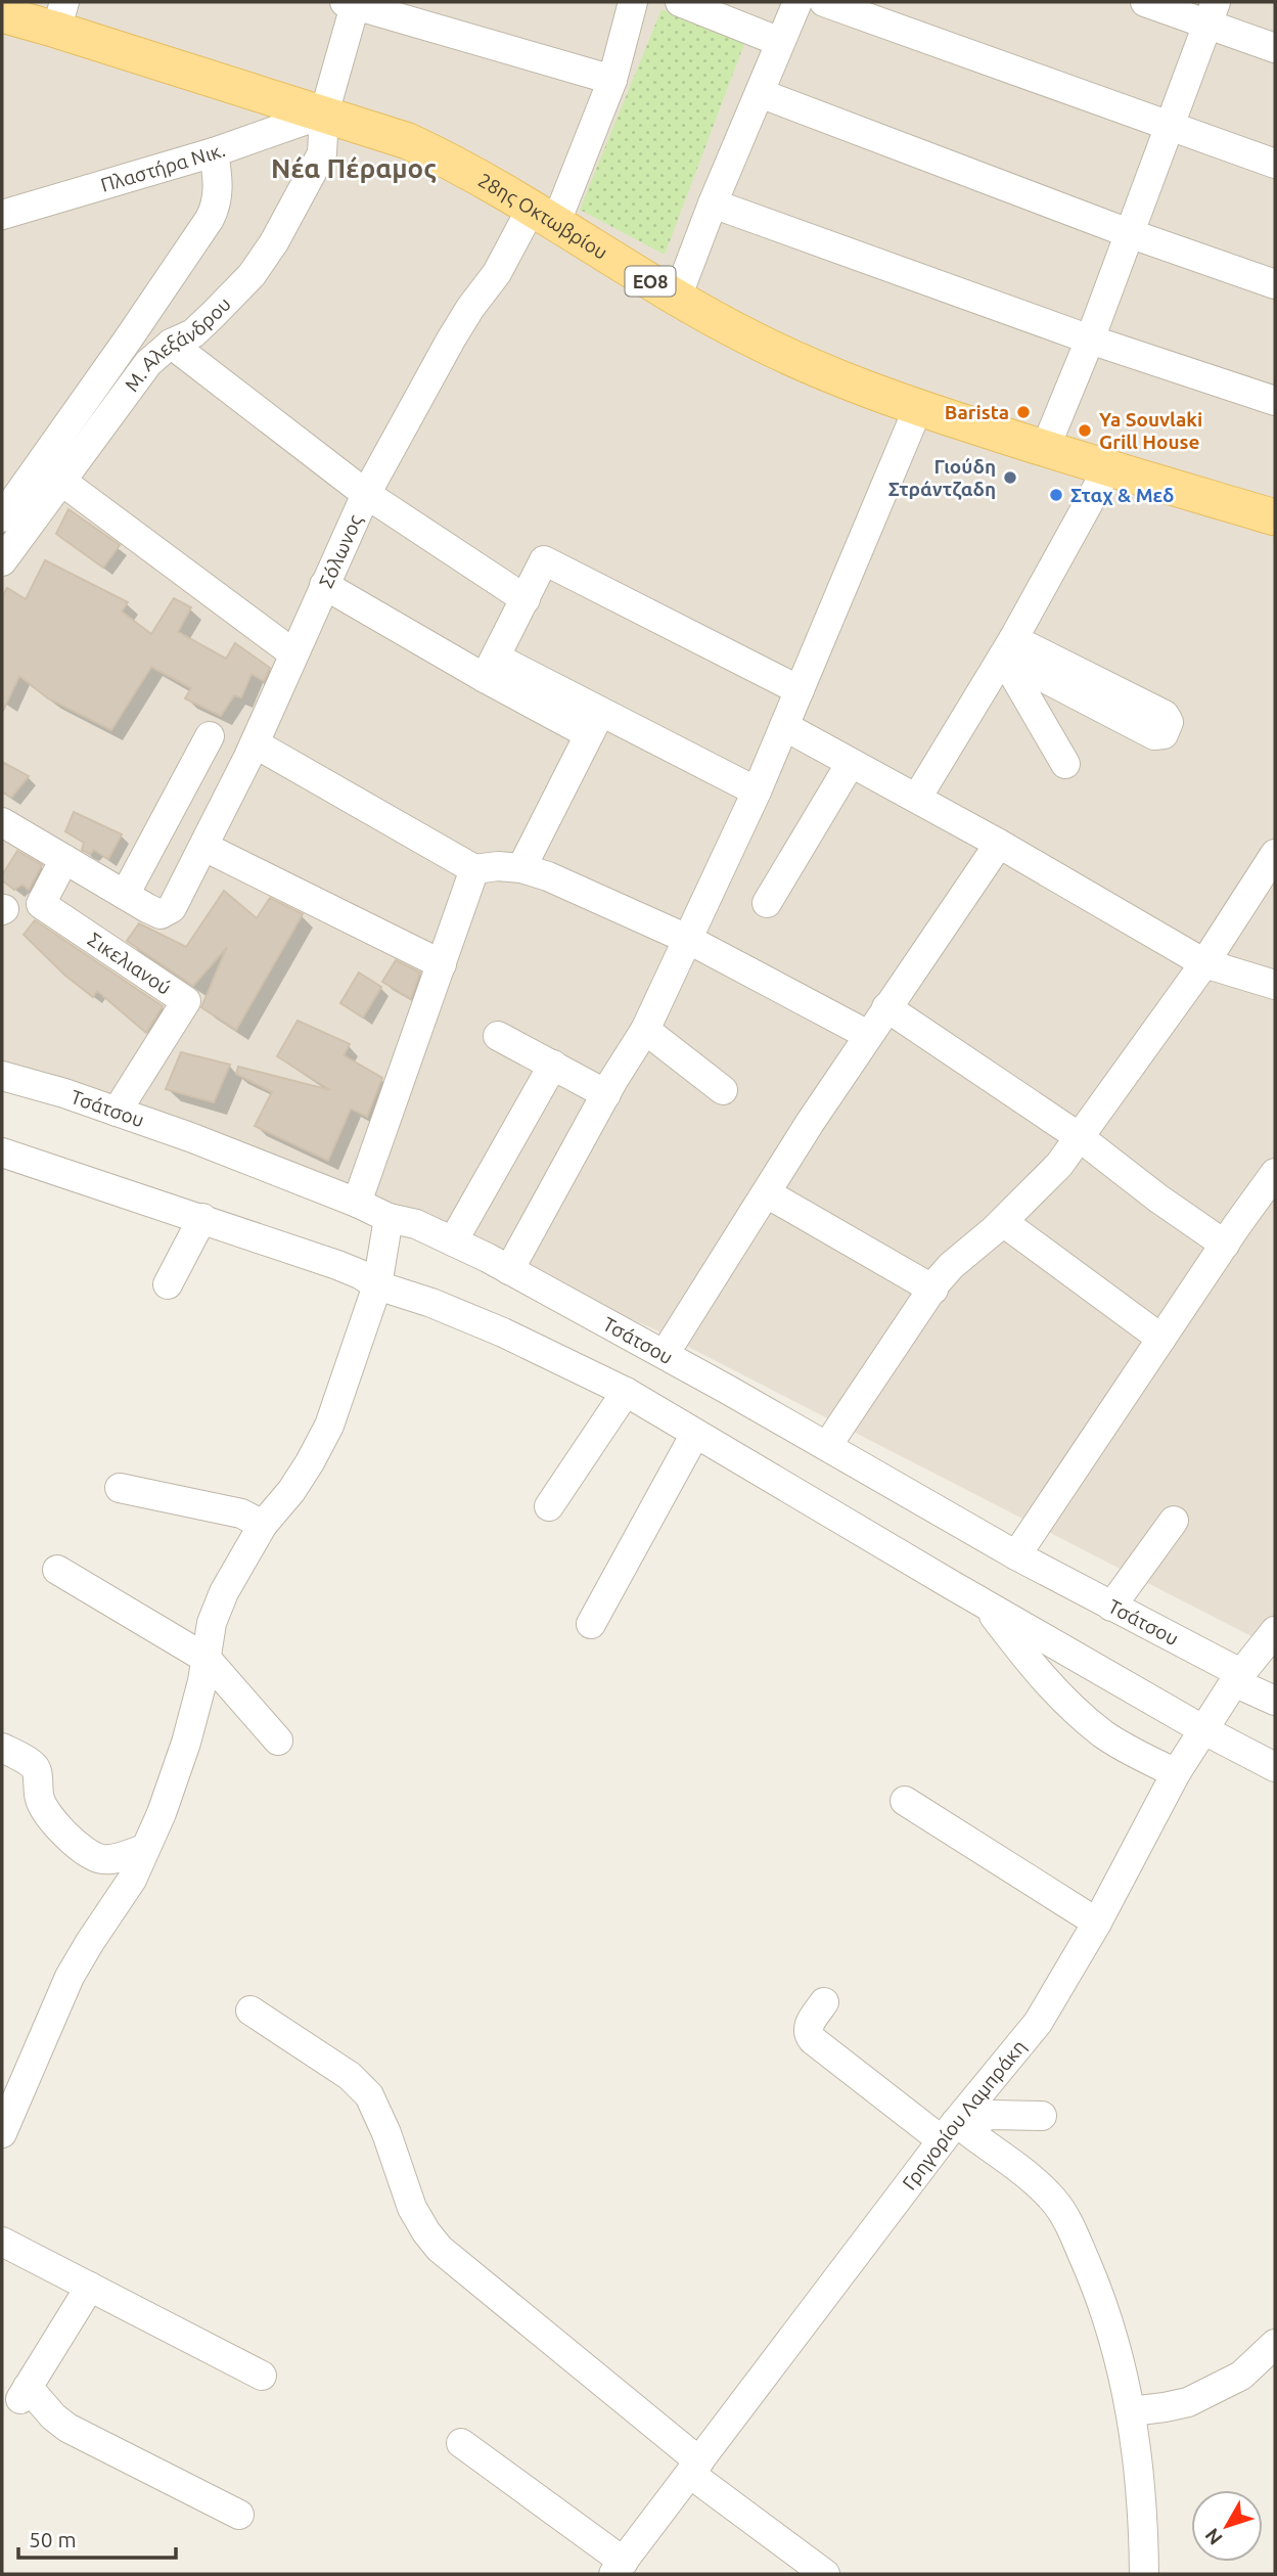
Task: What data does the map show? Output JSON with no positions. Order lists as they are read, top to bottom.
{
  "streets": {
    "main road": ["28ης Οκτωβρίου", "ΕΟ8"],
    "street": [
      "Πλαστήρα Νικ.",
      "Μ. Αλεξάνδρου",
      "Σόλωνος",
      "Σικελιανού",
      "Τσάτσου",
      "Γρηγορίου Λαμπράκη"
    ]
  },
  "crossings": [
    ["Πλαστήρα Νικ.", "28ης Οκτωβρίου"],
    ["Πλαστήρα Νικ.", "Μ. Αλεξάνδρου"],
    ["28ης Οκτωβρίου", "Μ. Αλεξάνδρου"],
    ["28ης Οκτωβρίου", "Σόλωνος"],
    ["Σικελιανού", "Τσάτσου"],
    ["Τσάτσου", "Γρηγορίου Λαμπράκη"]
  ],
  "districts": ["Νέα Πέραμος"],
  "places": [
    "Barista",
    "Ya Souvlaki Grill House",
    "Γιούδη Στράντζαδη",
    "Σταχ & Μεδ"
  ],
  "scale_bar": "50 m",
  "north": "bottom left"
}
